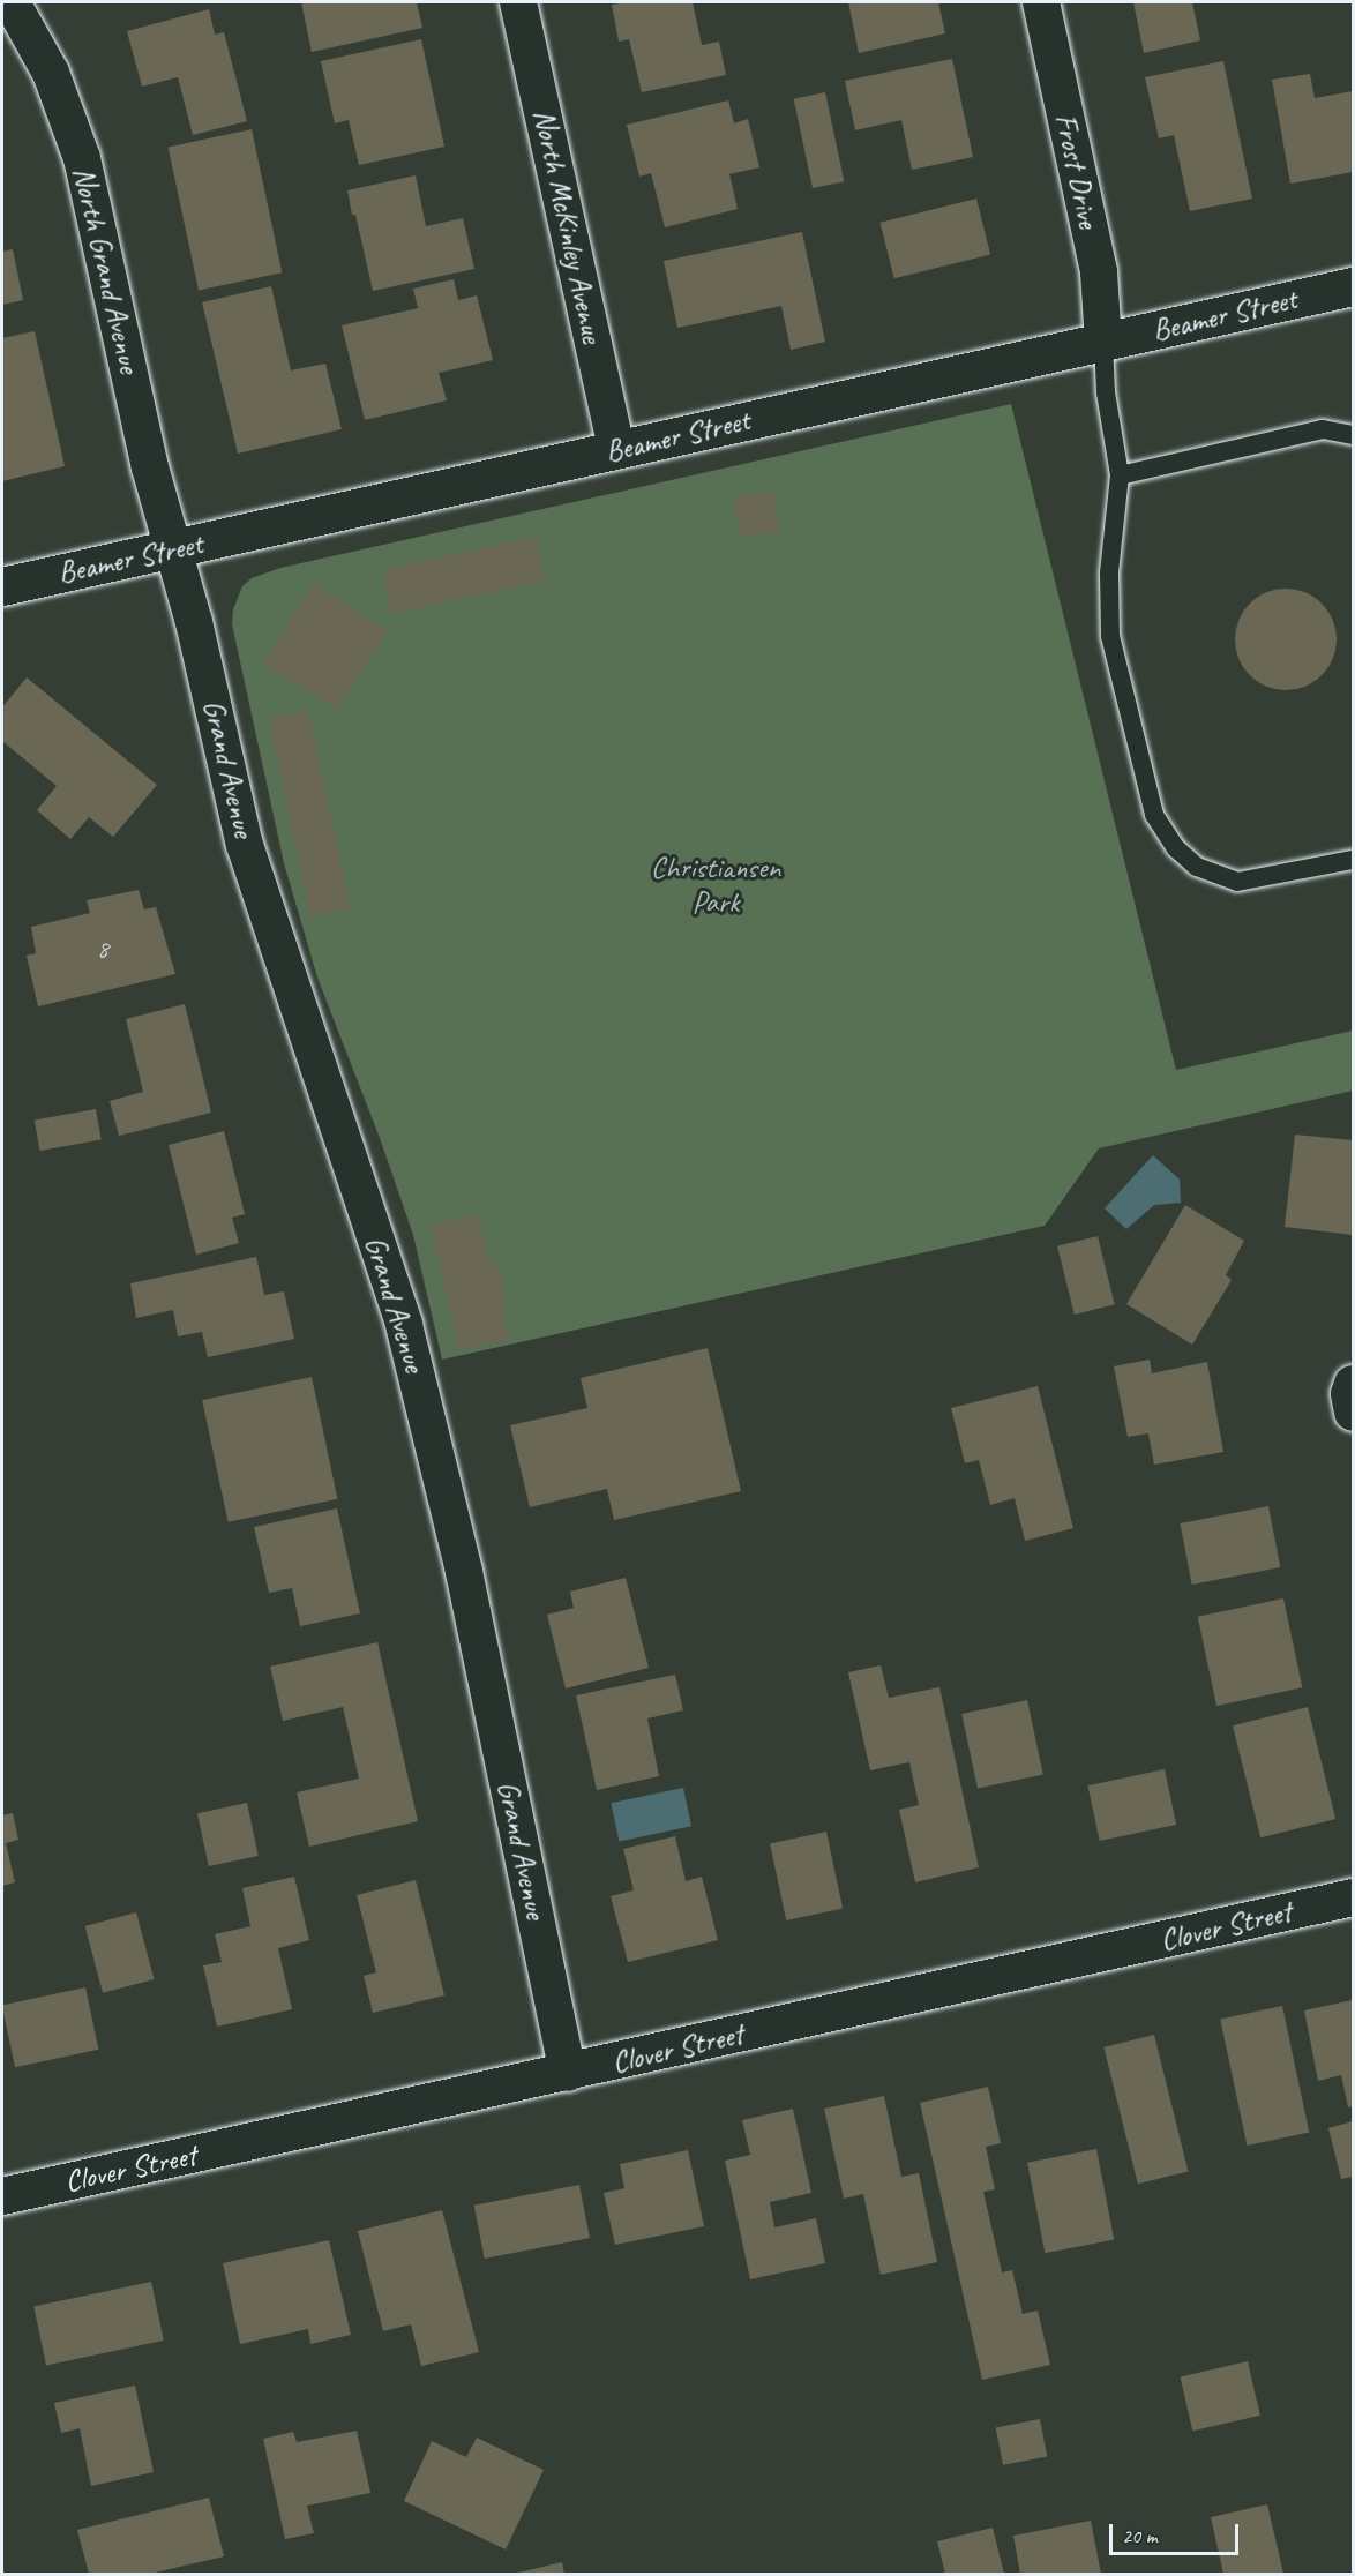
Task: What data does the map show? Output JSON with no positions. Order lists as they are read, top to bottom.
{
  "streets": {
    "street": [
      "Frost Drive",
      "North McKinley Avenue",
      "North Grand Avenue",
      "Beamer Street",
      "Grand Avenue",
      "Clover Street"
    ]
  },
  "crossings": [
    ["Frost Drive", "Beamer Street"],
    ["North McKinley Avenue", "Beamer Street"],
    ["North Grand Avenue", "Beamer Street"],
    ["North Grand Avenue", "Grand Avenue"],
    ["Beamer Street", "Grand Avenue"],
    ["Grand Avenue", "Clover Street"]
  ],
  "parks": ["Christiansen Park"],
  "house_numbers": ["8"],
  "scale_bar": "20 m"
}
